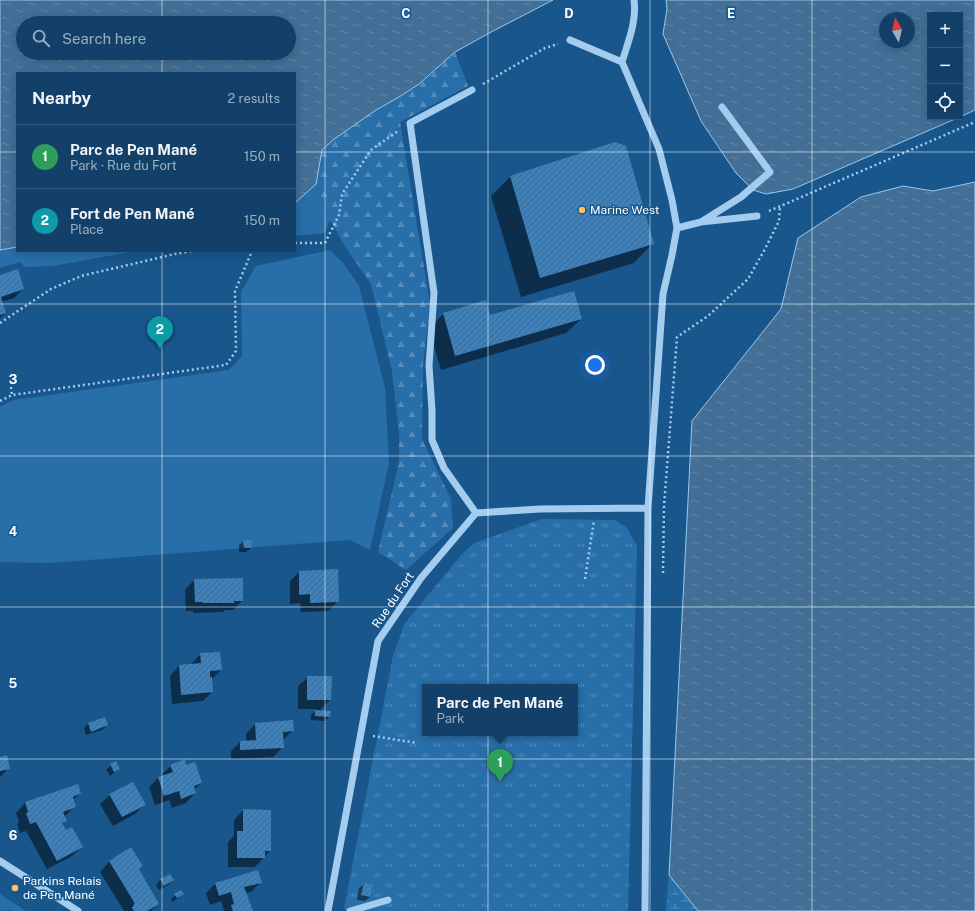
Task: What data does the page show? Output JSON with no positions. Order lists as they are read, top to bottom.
{
  "streets": {
    "street": ["Rue du Fort"]
  },
  "places": ["Marine West", "Parkins Relais de Pen Mané"],
  "north": "top",
  "page": {
    "map_buttons": ["+", "−"],
    "search": "Search here",
    "heading": ["Nearby", "2 results"],
    "list": [
      {
        "mark": "1",
        "name": "Parc de Pen Mané",
        "note": "Park · Rue du Fort",
        "value": "150 m"
      },
      {
        "mark": "2",
        "name": "Fort de Pen Mané",
        "note": "Place",
        "value": "150 m"
      }
    ],
    "pins": ["2", "1"],
    "popup": ["Parc de Pen Mané", "Park"]
  },
  "grid": {
    "columns": ["C", "D", "E"],
    "rows": [
      "3",
      "4",
      "5",
      "6"
    ]
  }
}
